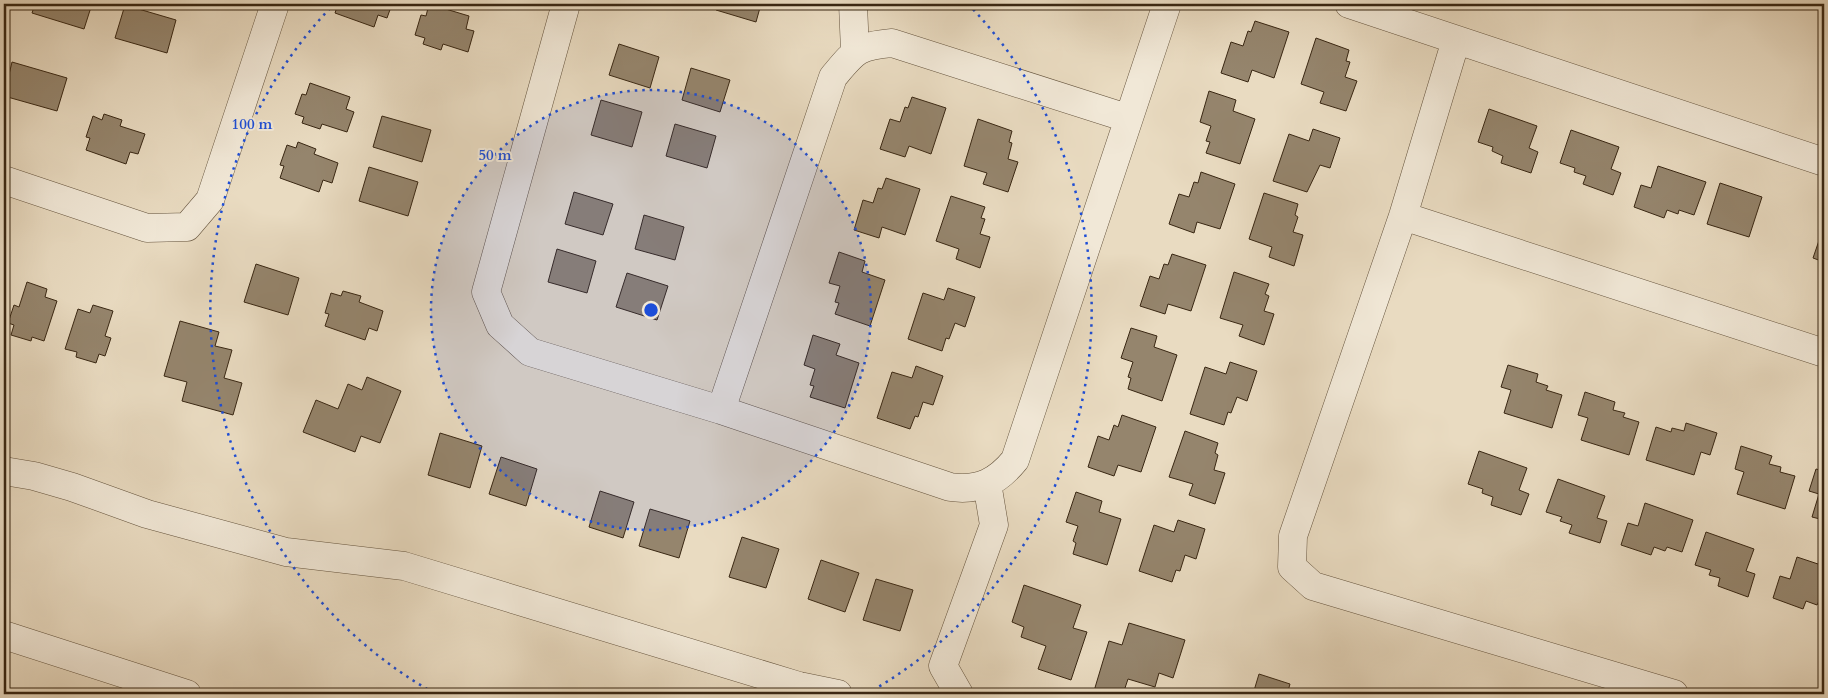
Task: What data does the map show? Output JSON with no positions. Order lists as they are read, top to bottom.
{
  "rings": ["100 m", "50 m"]
}
